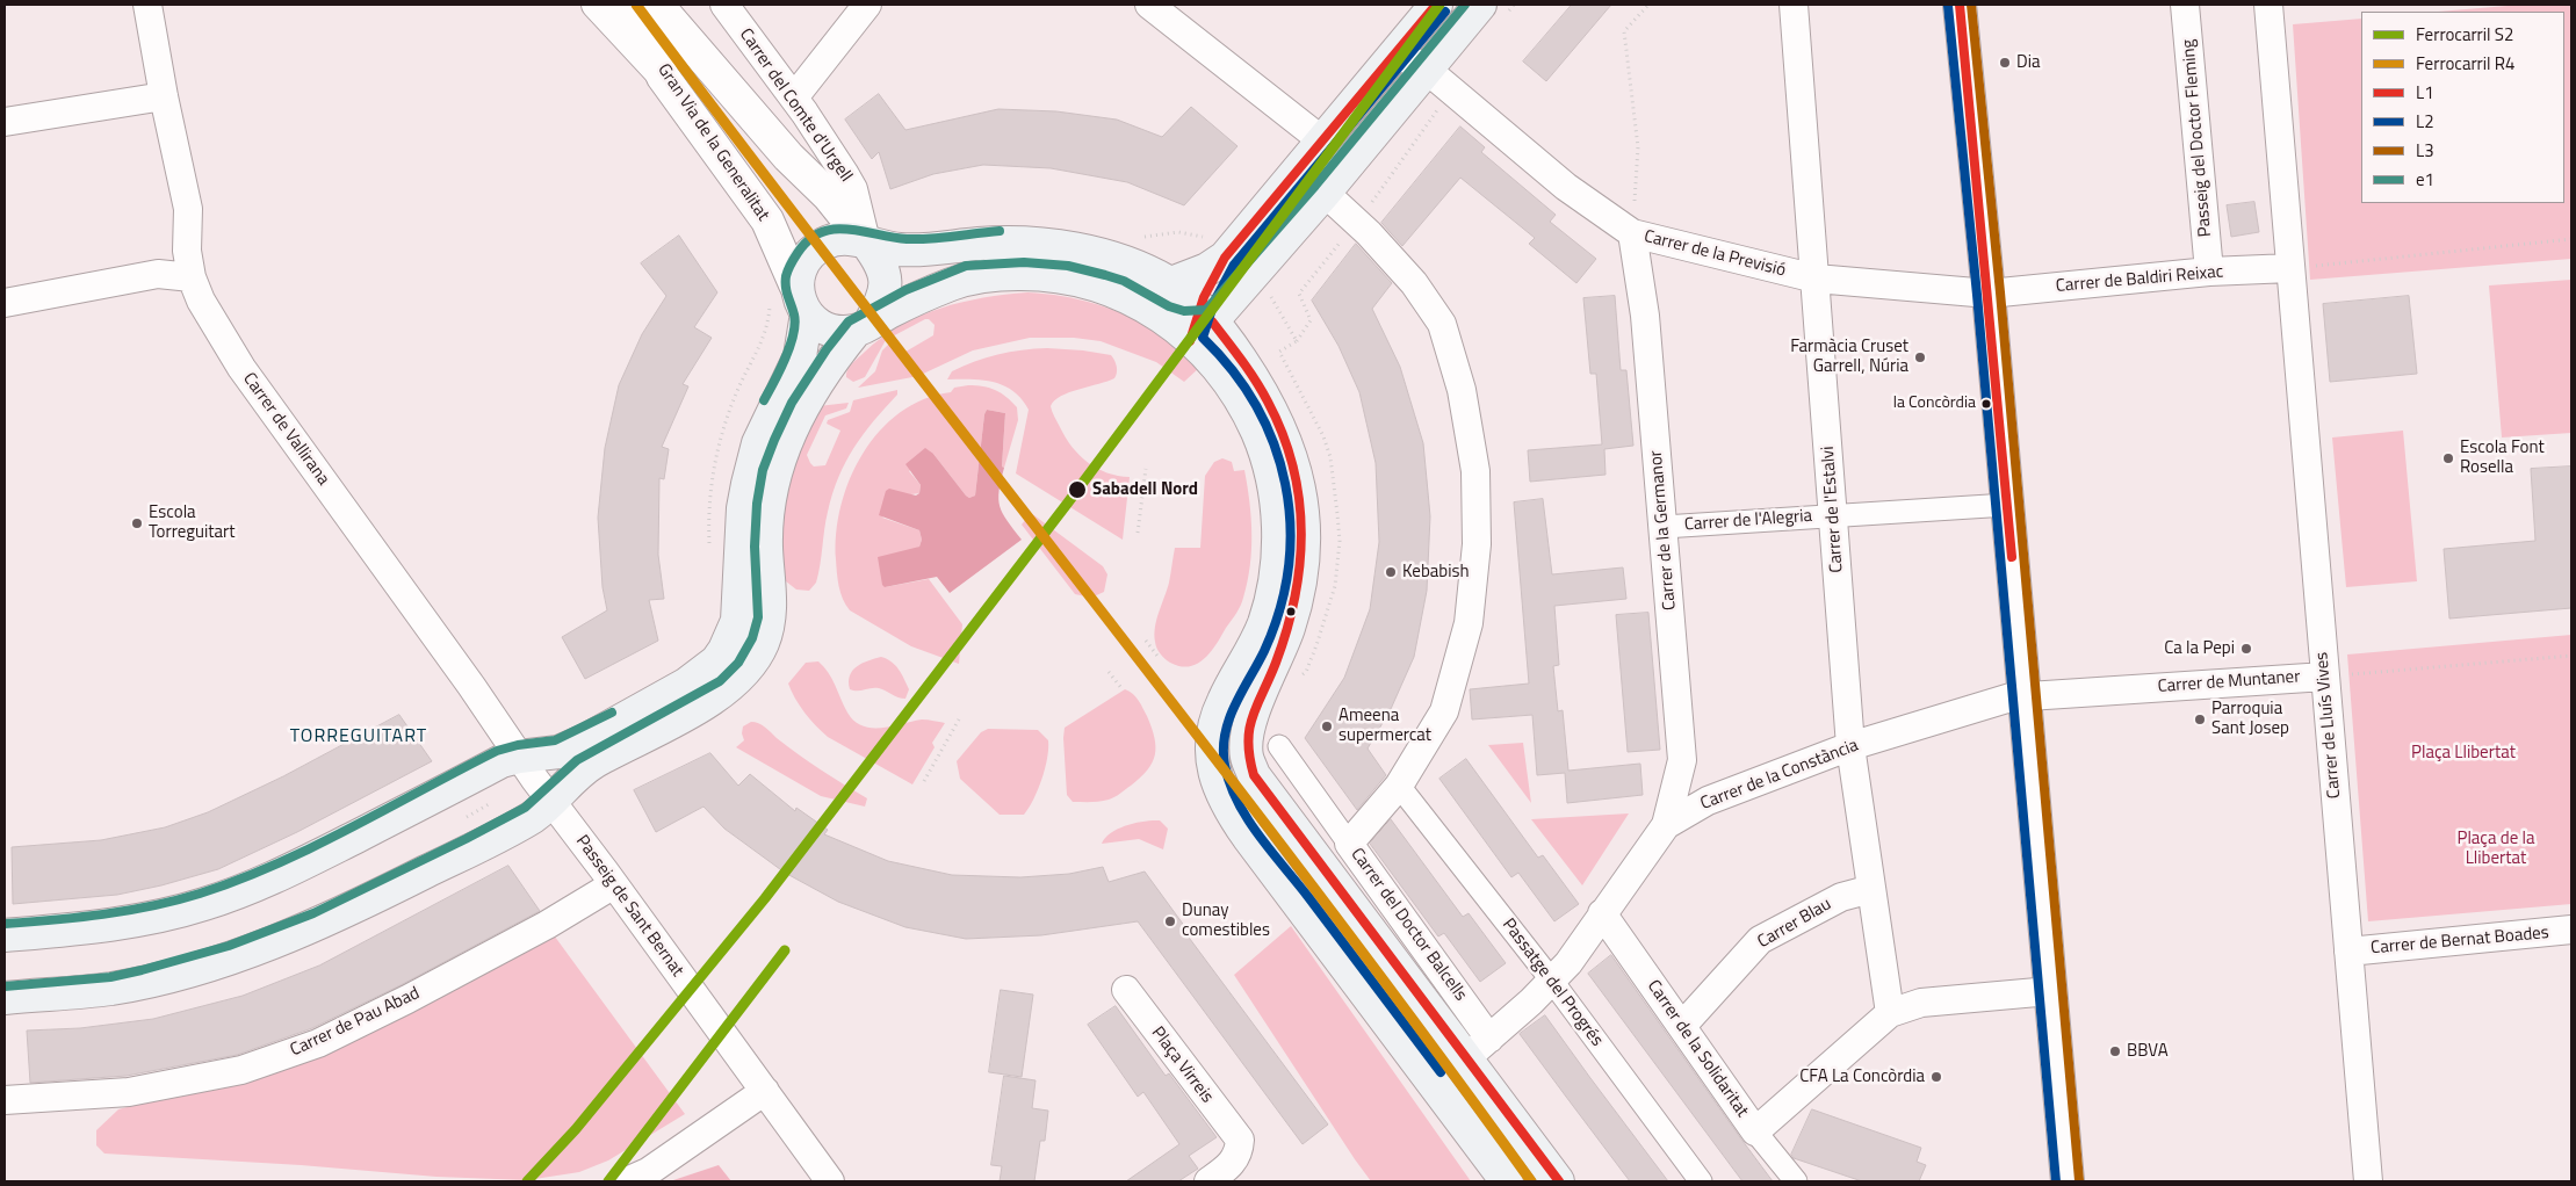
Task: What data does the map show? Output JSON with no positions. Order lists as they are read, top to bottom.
{
  "streets": {
    "street": [
      "Carrer del Comte d'Urgell",
      "Passeig del Doctor Fleming",
      "Gran Via de la Generalitat",
      "Carrer de la Previsió",
      "Carrer de Baldiri Reixac",
      "Carrer de Vallirana",
      "Carrer de l'Estalvi",
      "Carrer de l'Alegria",
      "Carrer de la Germanor",
      "Carrer de Muntaner",
      "Carrer de Lluís Vives",
      "Carrer de la Constància",
      "Passeig de Sant Bernat",
      "Carrer Blau",
      "Carrer del Doctor Balcells",
      "Carrer de Bernat Boades",
      "Passatge del Progrés",
      "Carrer de Pau Abad",
      "Carrer de la Solidaritat",
      "Plaça Virreis"
    ]
  },
  "crossings": [
    ["Carrer del Comte d'Urgell", "Gran Via de la Generalitat"],
    ["Passeig del Doctor Fleming", "Carrer de Baldiri Reixac"],
    ["Carrer de la Previsió", "Carrer de Baldiri Reixac"],
    ["Carrer de la Previsió", "Carrer de l'Estalvi"],
    ["Carrer de la Previsió", "Carrer de la Germanor"],
    ["Carrer de Baldiri Reixac", "Carrer de Lluís Vives"],
    ["Carrer de Vallirana", "Passeig de Sant Bernat"],
    ["Carrer de l'Estalvi", "Carrer de l'Alegria"],
    ["Carrer de l'Estalvi", "Carrer de la Constància"],
    ["Carrer de l'Estalvi", "Carrer Blau"],
    ["Carrer de l'Alegria", "Carrer de la Germanor"],
    ["Carrer de la Germanor", "Carrer de la Constància"],
    ["Carrer de Muntaner", "Carrer de Lluís Vives"],
    ["Carrer de Muntaner", "Carrer de la Constància"],
    ["Carrer de Lluís Vives", "Carrer de Bernat Boades"],
    ["Carrer de la Constància", "Carrer del Doctor Balcells"],
    ["Carrer de la Constància", "Passatge del Progrés"],
    ["Carrer de la Constància", "Carrer de la Solidaritat"],
    ["Passeig de Sant Bernat", "Carrer de Pau Abad"],
    ["Carrer Blau", "Carrer de la Solidaritat"],
    ["Carrer del Doctor Balcells", "Passatge del Progrés"]
  ],
  "districts": ["TORREGUITART"],
  "parks": ["Plaça Llibertat", "Plaça de la Llibertat"],
  "places": [
    "Dia",
    "Farmàcia Cruset Garrell, Núria",
    "la Concòrdia",
    "Escola Font Rosella",
    "Sabadell Nord",
    "Escola Torreguitart",
    "Kebabish",
    "Ca la Pepi",
    "Parroquia Sant Josep",
    "Ameena supermercat",
    "Dunay comestibles",
    "BBVA",
    "CFA La Concòrdia"
  ],
  "lines": [
    "rail line S2",
    "rail line R4",
    "transit line L1",
    "transit line L3",
    "transit line e1",
    "transit line L2"
  ],
  "legend": [
    "Ferrocarril S2",
    "Ferrocarril R4",
    "L1",
    "L2",
    "L3",
    "e1"
  ]
}
